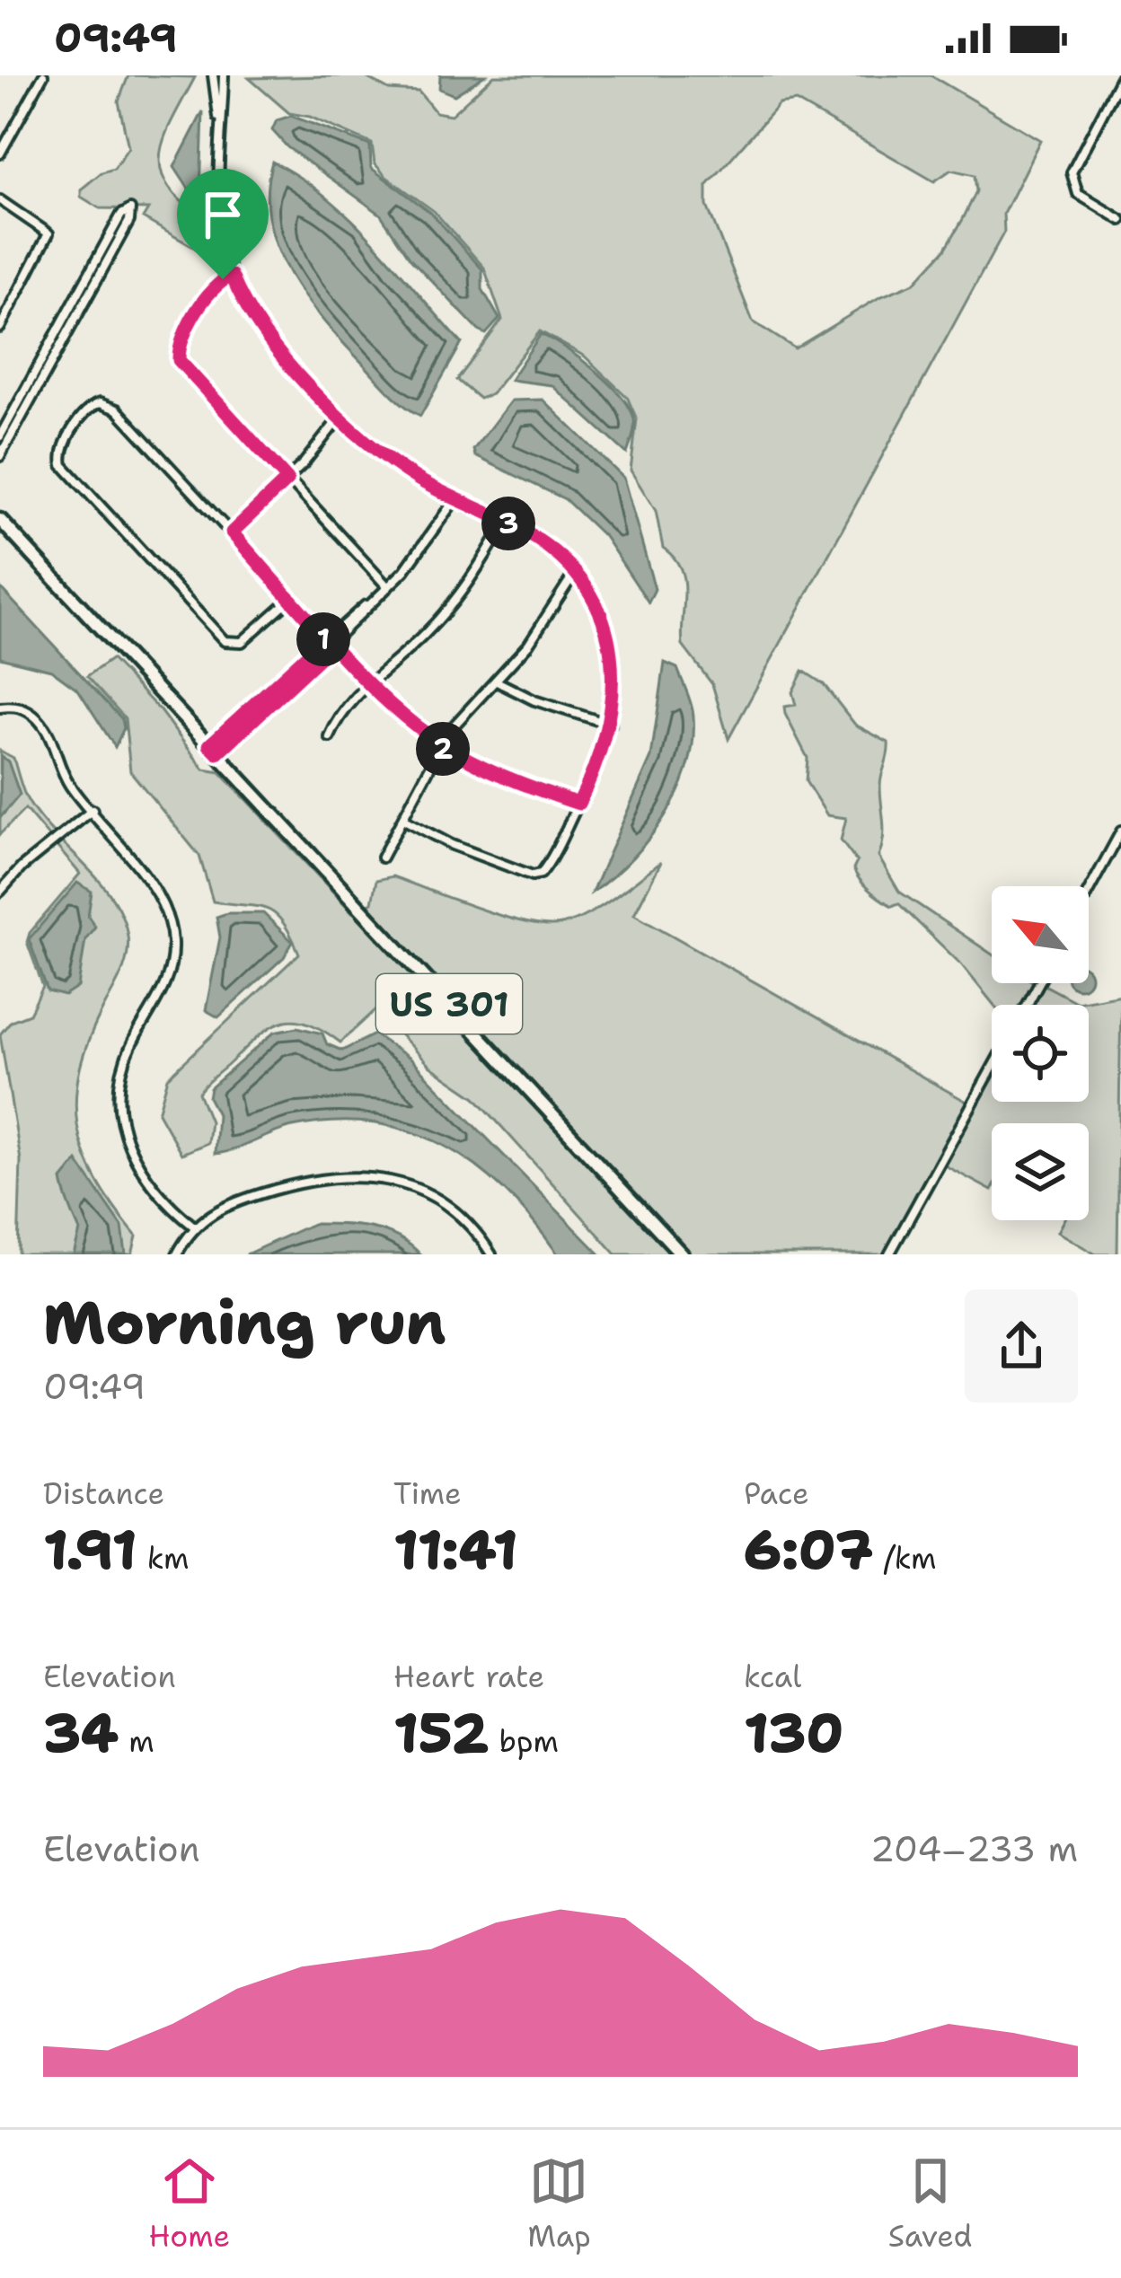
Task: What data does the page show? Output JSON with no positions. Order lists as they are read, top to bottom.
{
  "streets": {
    "main road": ["US 301"]
  },
  "north": "top left",
  "page": {
    "status": "09:49",
    "pins": ["3", "1", "2"],
    "heading": ["Morning run", "09:49"],
    "stats": [
      ["Distance", "1.91 km"],
      ["Time", "11:41"],
      ["Pace", "6:07 /km"],
      ["Elevation", "34 m"],
      ["Heart rate", "152 bpm"],
      ["kcal", "130"]
    ],
    "chart": ["Elevation", "204–233 m"],
    "tabs": ["Home", "Map", "Saved"]
  }
}
